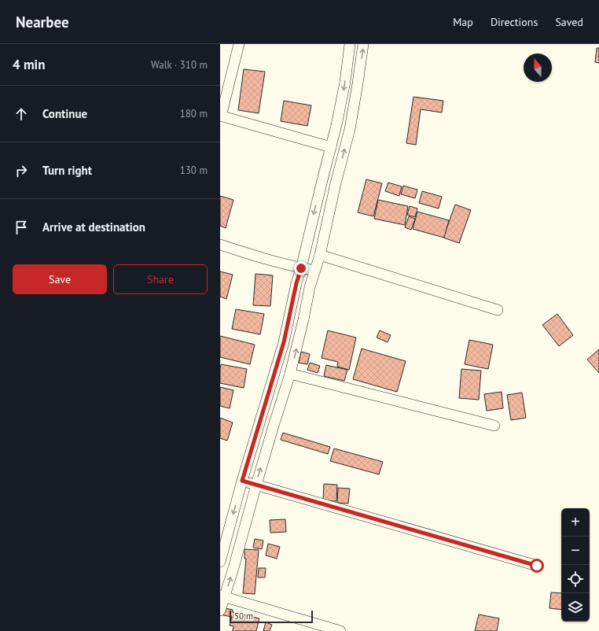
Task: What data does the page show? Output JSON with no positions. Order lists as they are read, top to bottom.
{
  "scale_bar": "50 m",
  "north": "top",
  "page": {
    "header": "Nearbee",
    "nav": ["Map", "Directions", "Saved"],
    "heading": ["4 min", "Walk · 310 m"],
    "list": [
      ["Continue", "180 m"],
      ["Turn right", "130 m"],
      "Arrive at destination"
    ],
    "buttons": ["Save", "Share"],
    "map_buttons": ["+", "−"],
    "scale": "50 m"
  }
}
